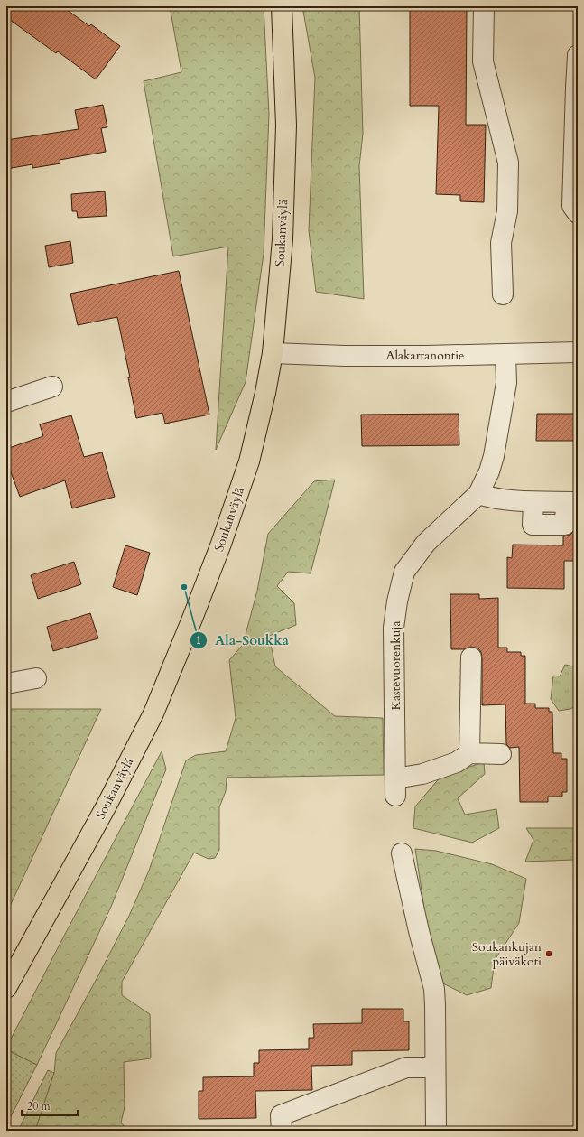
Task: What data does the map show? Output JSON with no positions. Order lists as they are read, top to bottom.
{
  "streets": {
    "main road": ["Soukanväylä"],
    "street": ["Alakartanontie", "Kastevuorenkuja"]
  },
  "crossings": [
    ["Soukanväylä", "Alakartanontie"],
    ["Alakartanontie", "Kastevuorenkuja"]
  ],
  "places": ["Ala-Soukka", "Soukankujan päiväkoti"],
  "scale_bar": "20 m"
}
